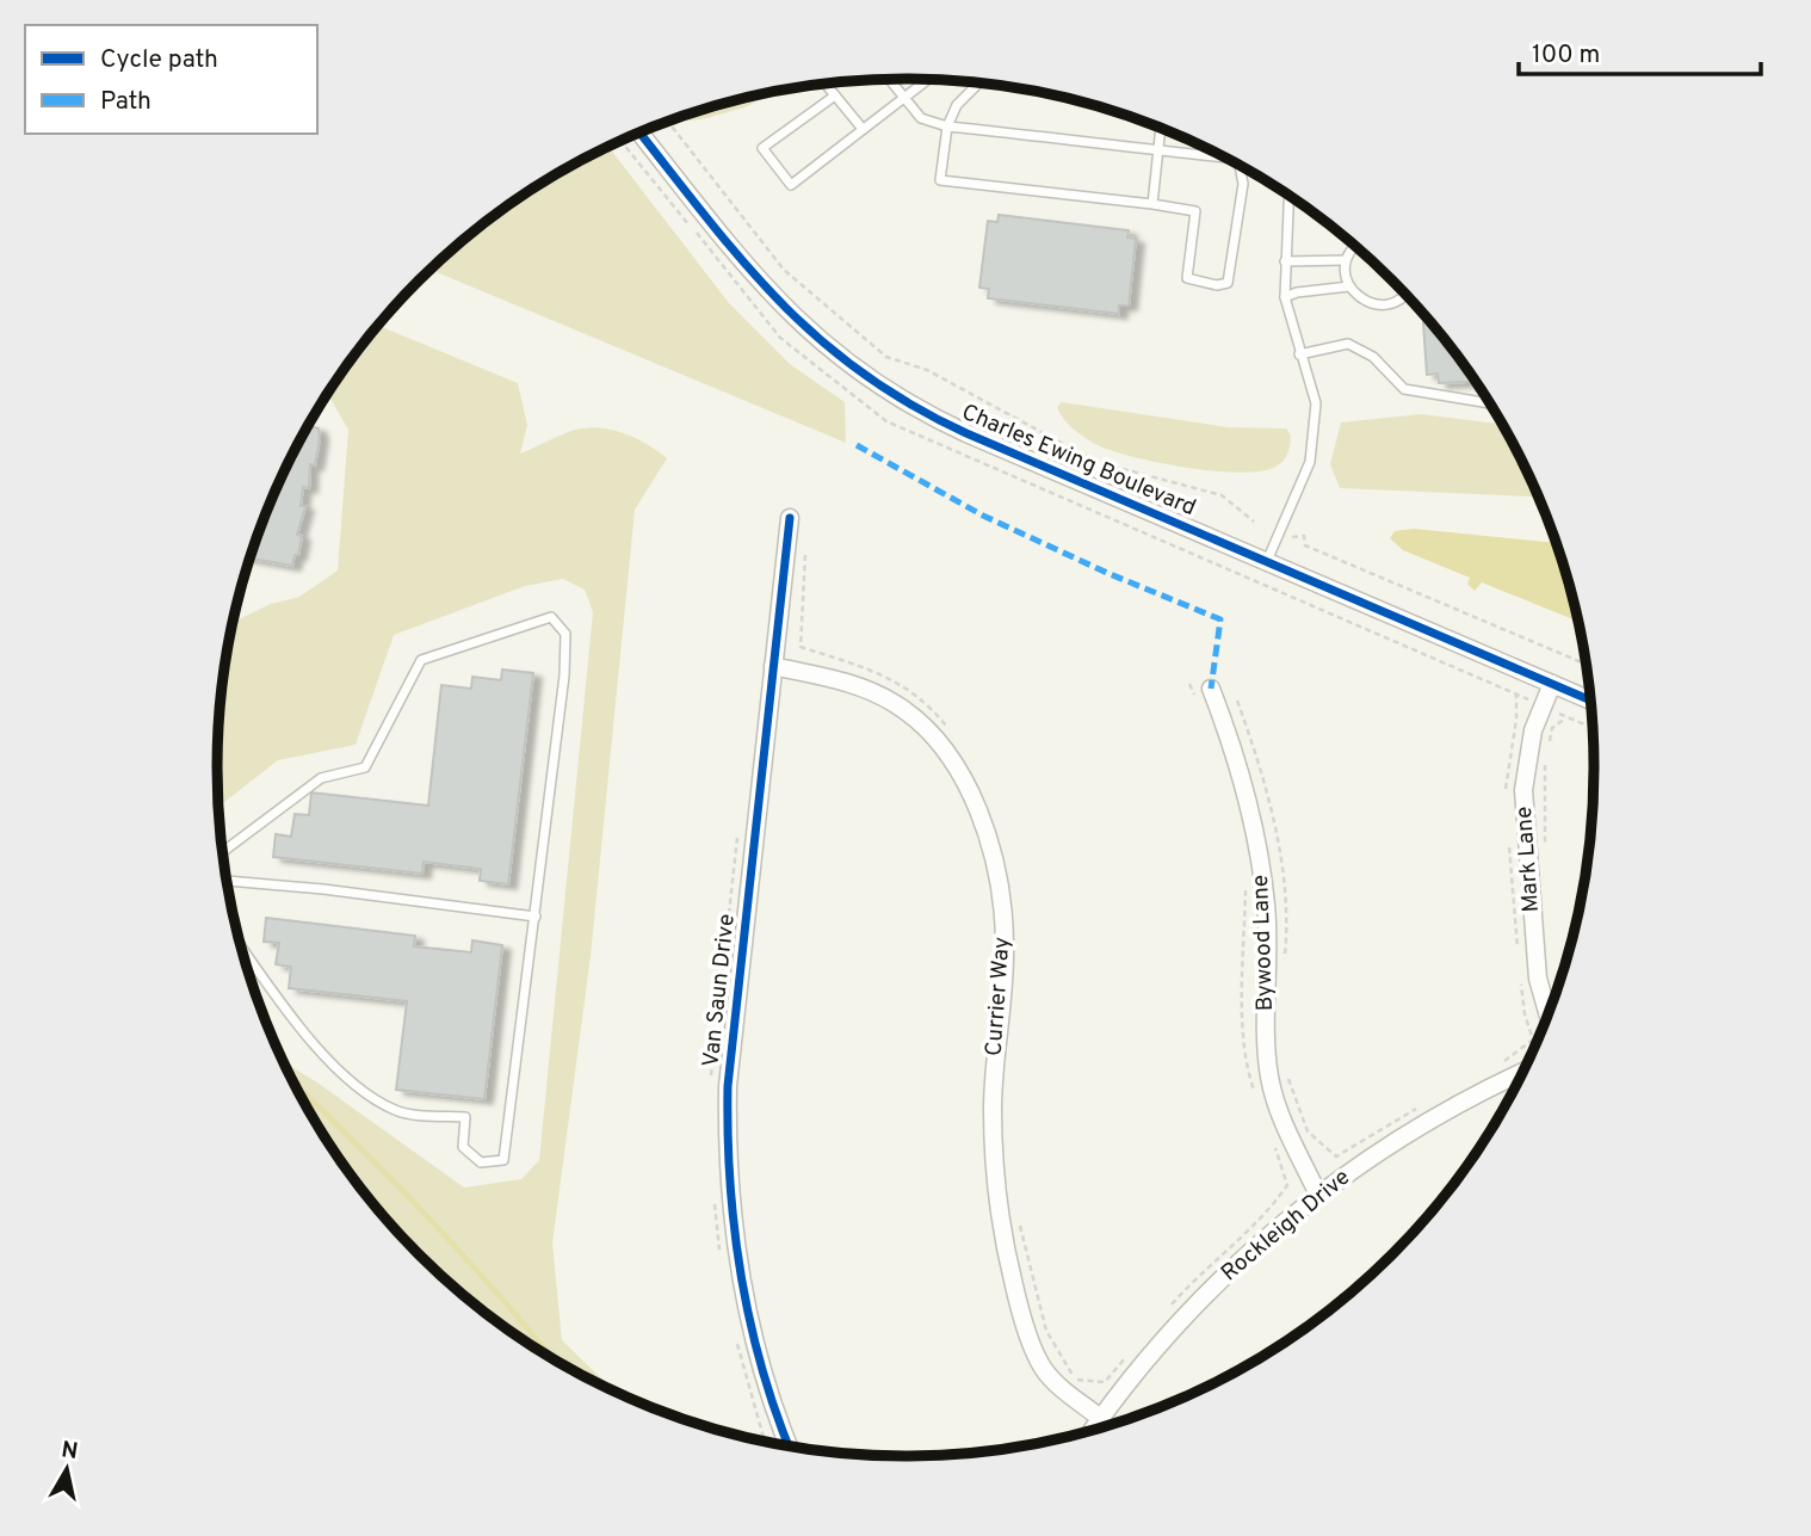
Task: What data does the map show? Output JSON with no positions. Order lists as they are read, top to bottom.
{
  "streets": {
    "street": [
      "Charles Ewing Boulevard",
      "Mark Lane",
      "Bywood Lane",
      "Van Saun Drive",
      "Currier Way",
      "Rockleigh Drive"
    ]
  },
  "crossings": [
    ["Charles Ewing Boulevard", "Mark Lane"],
    ["Bywood Lane", "Rockleigh Drive"],
    ["Van Saun Drive", "Currier Way"],
    ["Currier Way", "Rockleigh Drive"]
  ],
  "legend": ["Cycle path", "Path"],
  "scale_bar": "100 m",
  "north": "top"
}
